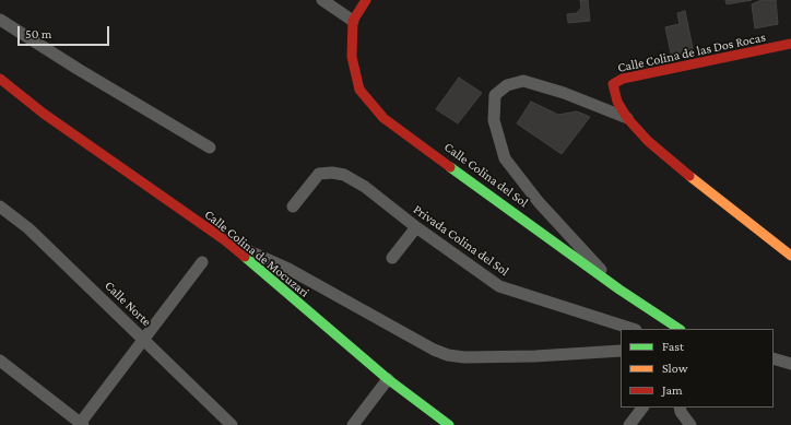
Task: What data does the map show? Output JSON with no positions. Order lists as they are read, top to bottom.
{
  "streets": {
    "street": [
      "Calle Colina de las Dos Rocas",
      "Calle Colina del Sol",
      "Privada Colina del Sol",
      "Calle Colina de Mocuzari",
      "Calle Norte"
    ]
  },
  "legend": ["Fast", "Slow", "Jam"],
  "scale_bar": "50 m"
}
